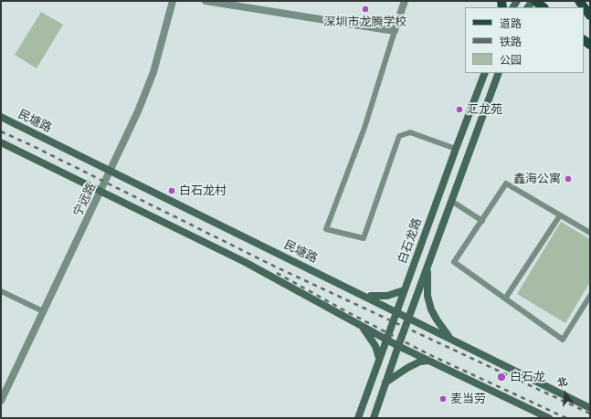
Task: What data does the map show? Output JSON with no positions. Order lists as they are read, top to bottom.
{
  "streets": {
    "main road": ["民塘路", "白石龙路"],
    "street": ["宁远路"]
  },
  "crossings": [
    ["民塘路", "宁远路"],
    ["民塘路", "白石龙路"]
  ],
  "places": [
    "深圳市龙腾学校",
    "汇龙苑",
    "鑫海公寓",
    "白石龙村",
    "白石龙",
    "麦当劳"
  ],
  "legend": ["道路", "铁路", "公园"],
  "north": "top"
}
